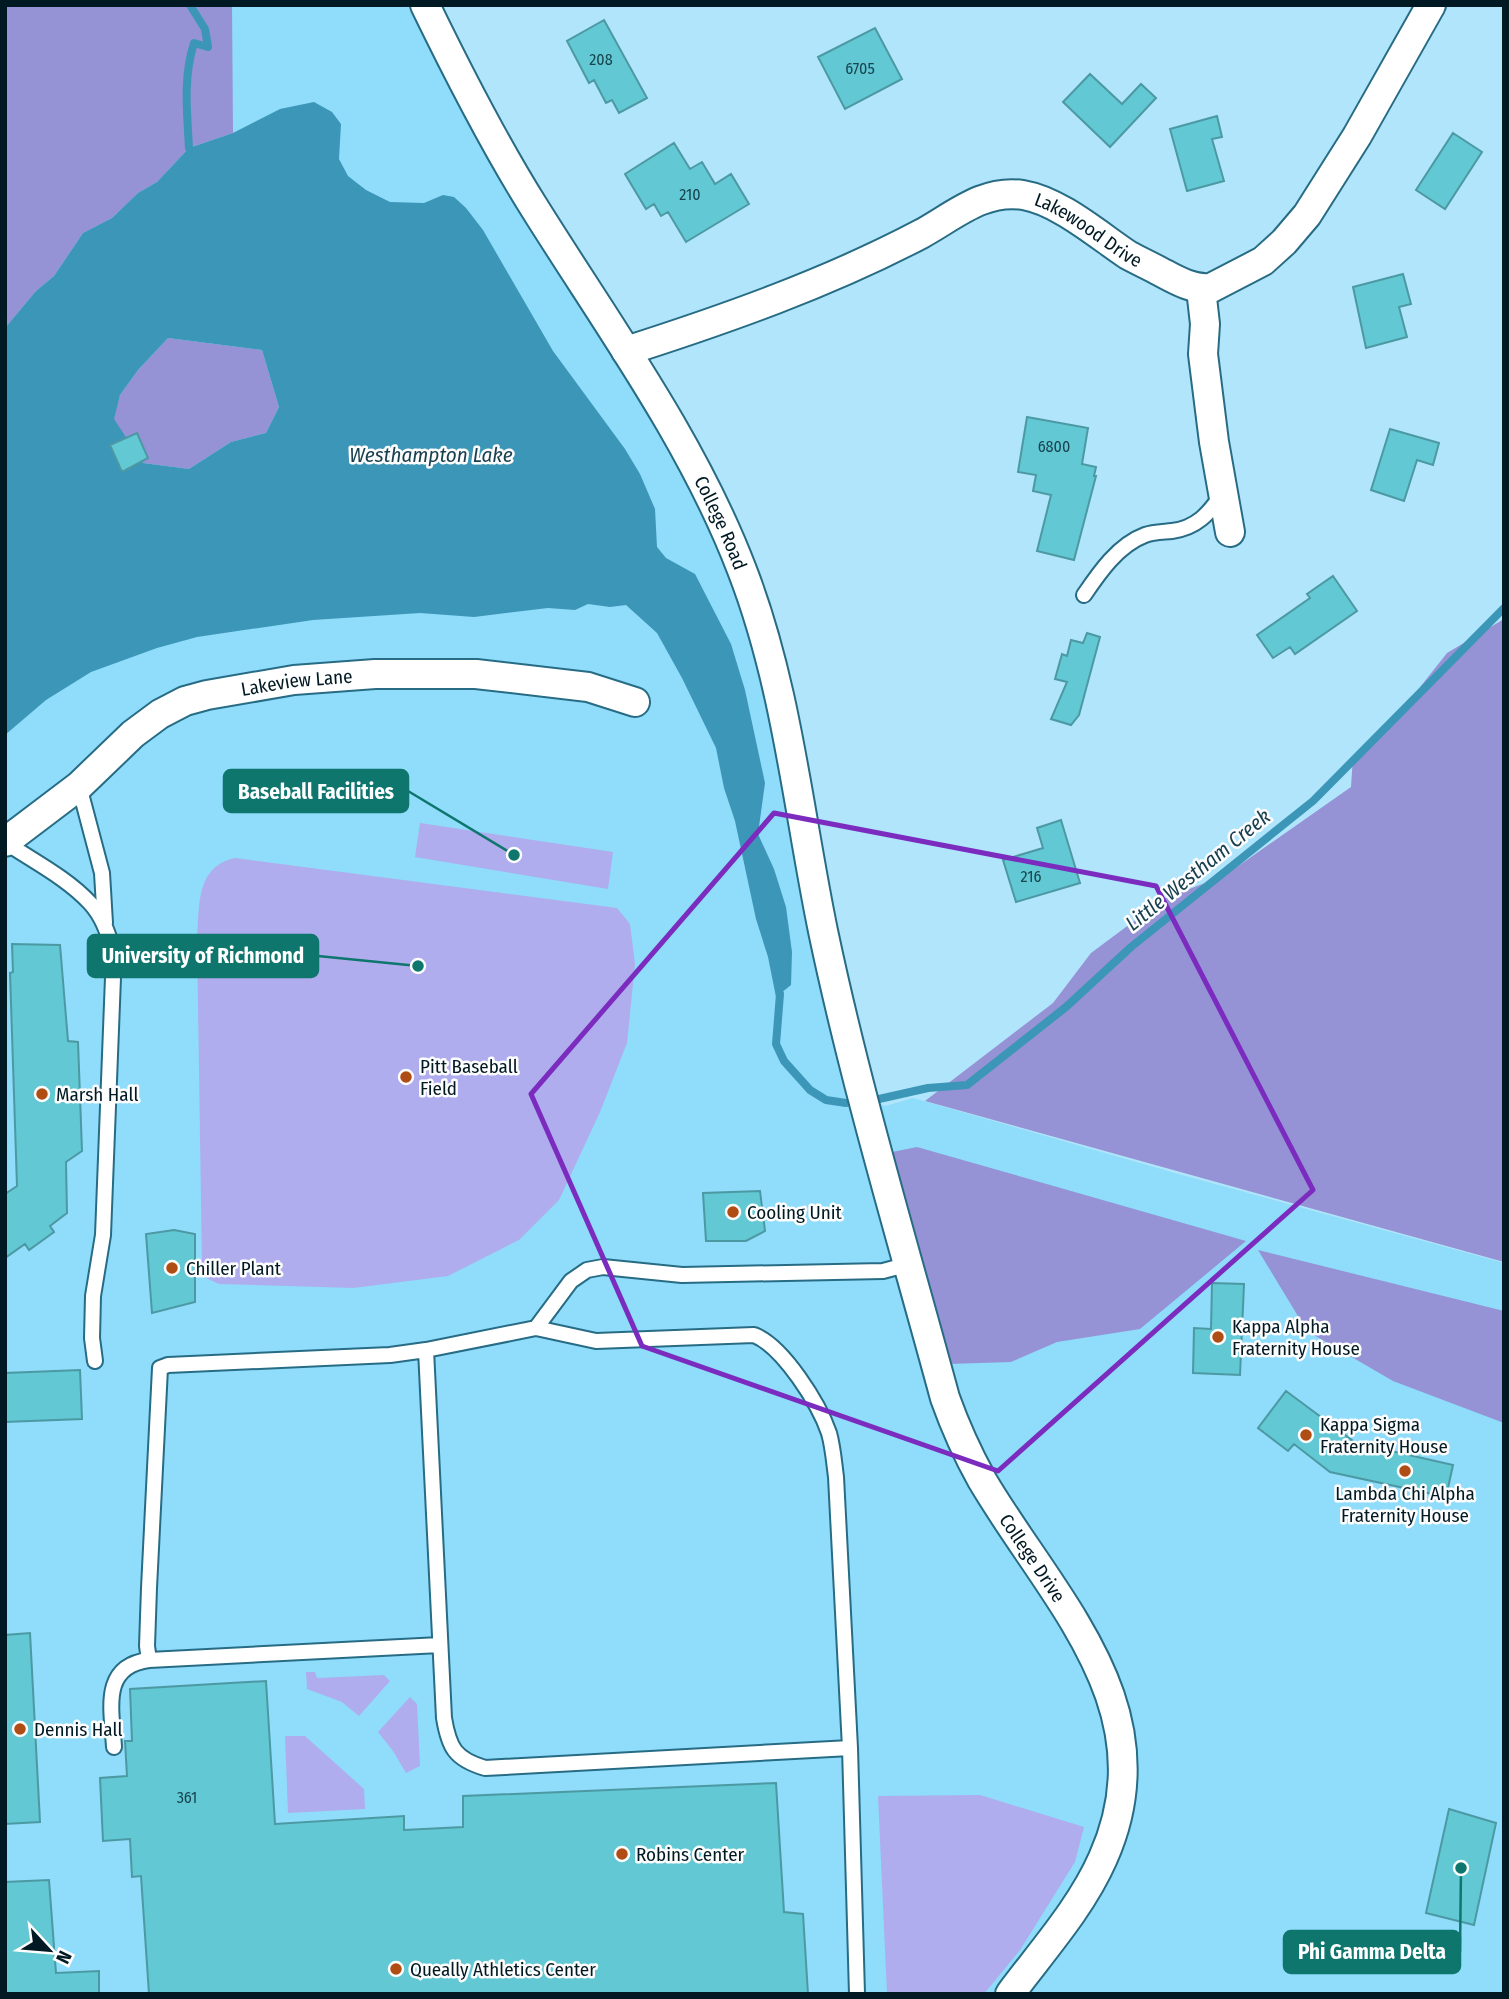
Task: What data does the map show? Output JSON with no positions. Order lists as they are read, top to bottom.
{
  "streets": {
    "street": [
      "Lakewood Drive",
      "College Road",
      "Lakeview Lane",
      "College Drive"
    ]
  },
  "crossings": [
    ["Lakewood Drive", "College Road"],
    ["College Road", "College Drive"]
  ],
  "water": ["Westhampton Lake", "Little Westham Creek"],
  "places": [
    "Baseball Facilities",
    "University of Richmond",
    "Pitt Baseball Field",
    "Marsh Hall",
    "Cooling Unit",
    "Chiller Plant",
    "Kappa Alpha Fraternity House",
    "Kappa Sigma Fraternity House",
    "Lambda Chi Alpha Fraternity House",
    "Dennis Hall",
    "Robins Center",
    "Phi Gamma Delta",
    "Queally Athletics Center"
  ],
  "house_numbers": [
    "208",
    "6705",
    "210",
    "6800",
    "216",
    "361"
  ],
  "north": "bottom right"
}
